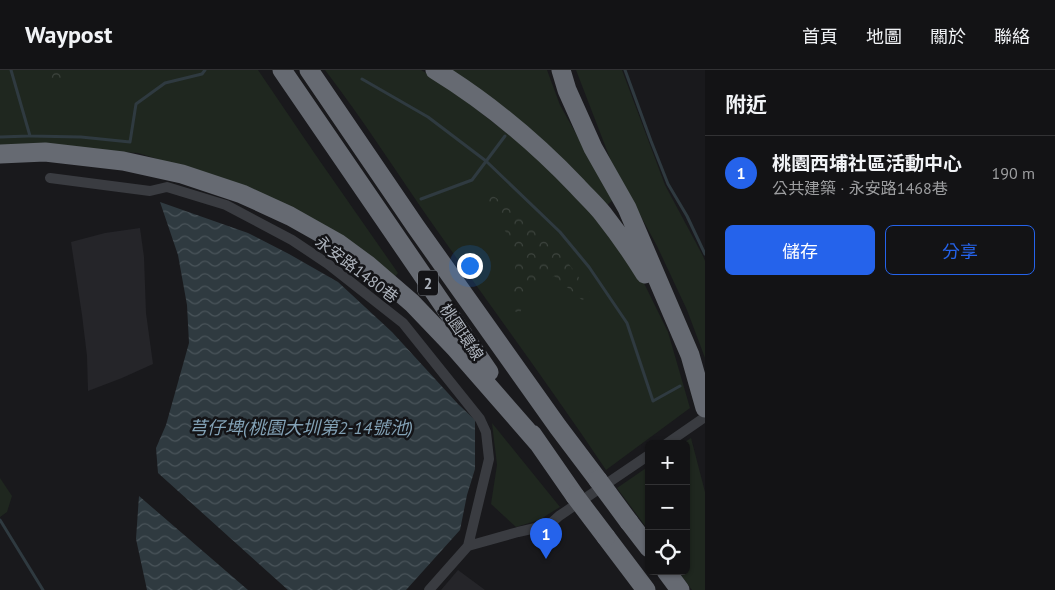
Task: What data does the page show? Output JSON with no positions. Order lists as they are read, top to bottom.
{
  "streets": {
    "highway": ["2", "桃園環線"],
    "street": ["永安路1480巷"]
  },
  "water": ["芎仔埤(桃園大圳第2-14號池)"],
  "page": {
    "header": "Waypost",
    "nav": [
      "首頁",
      "地圖",
      "關於",
      "聯絡"
    ],
    "heading": "附近",
    "list": [
      {
        "mark": "1",
        "name": "桃園西埔社區活動中心",
        "note": "公共建築 · 永安路1468巷",
        "value": "190 m"
      }
    ],
    "buttons": ["儲存", "分享"],
    "map_buttons": ["+", "−"],
    "pins": "1"
  }
}
